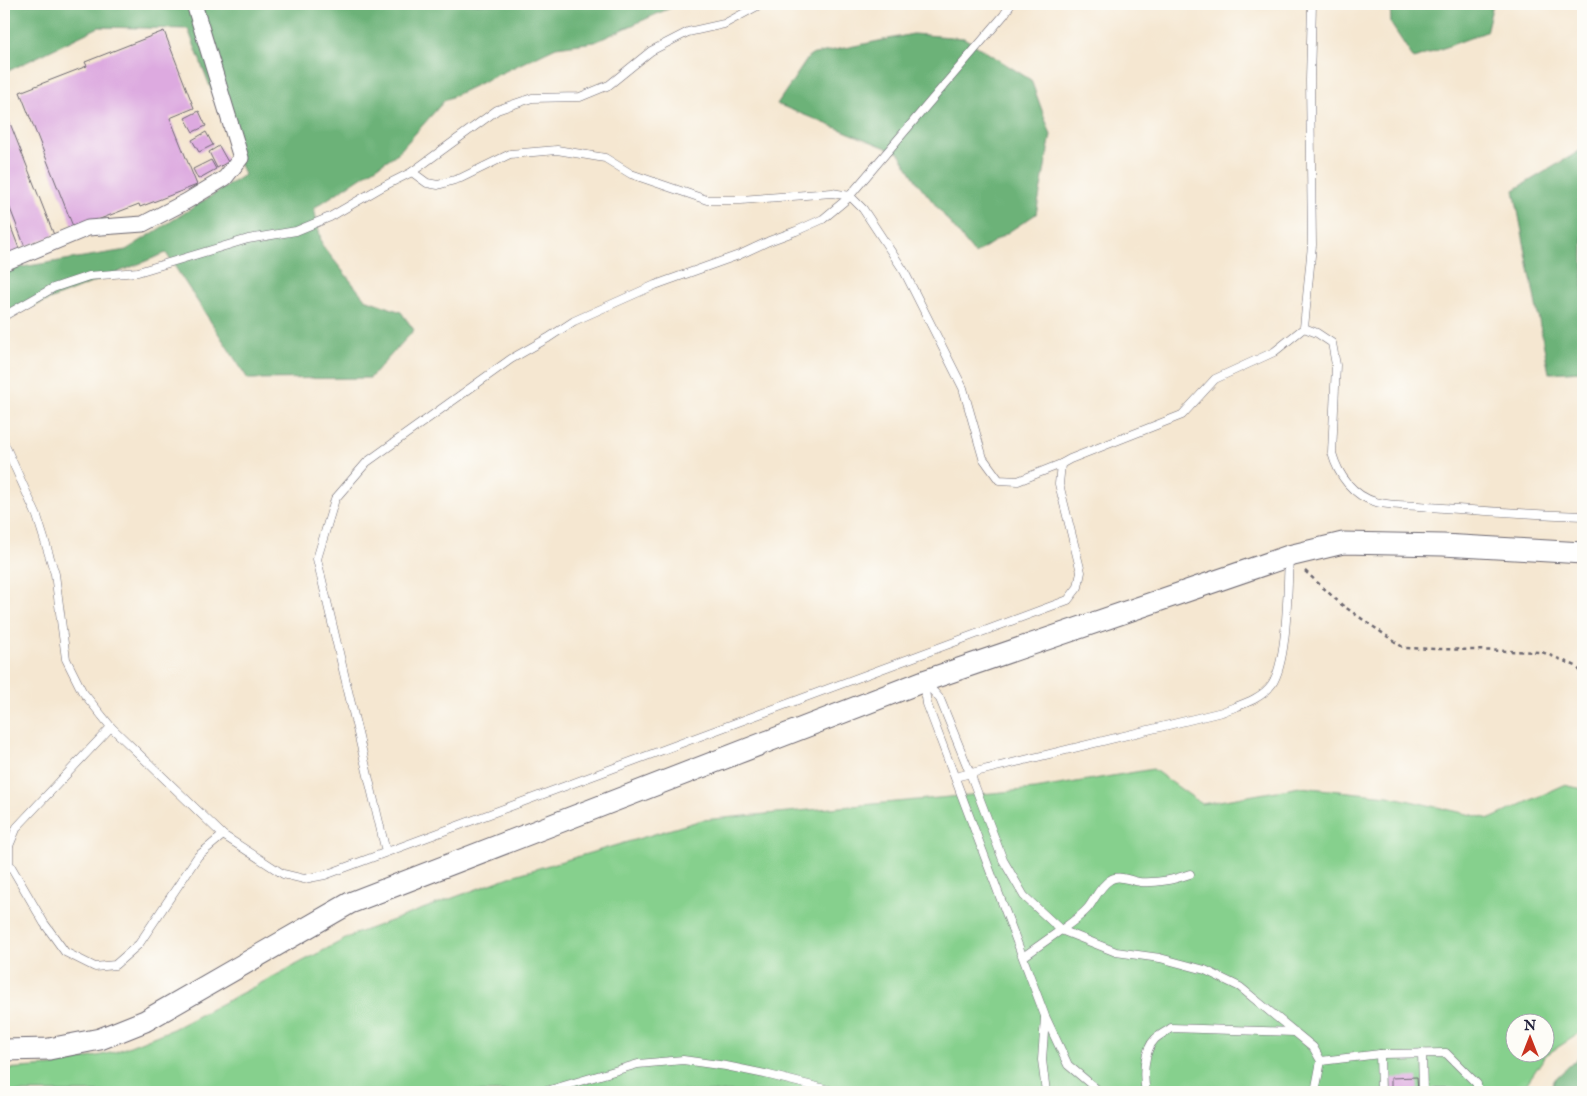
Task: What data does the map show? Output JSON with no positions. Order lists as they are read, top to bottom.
{
  "north": "top"
}
